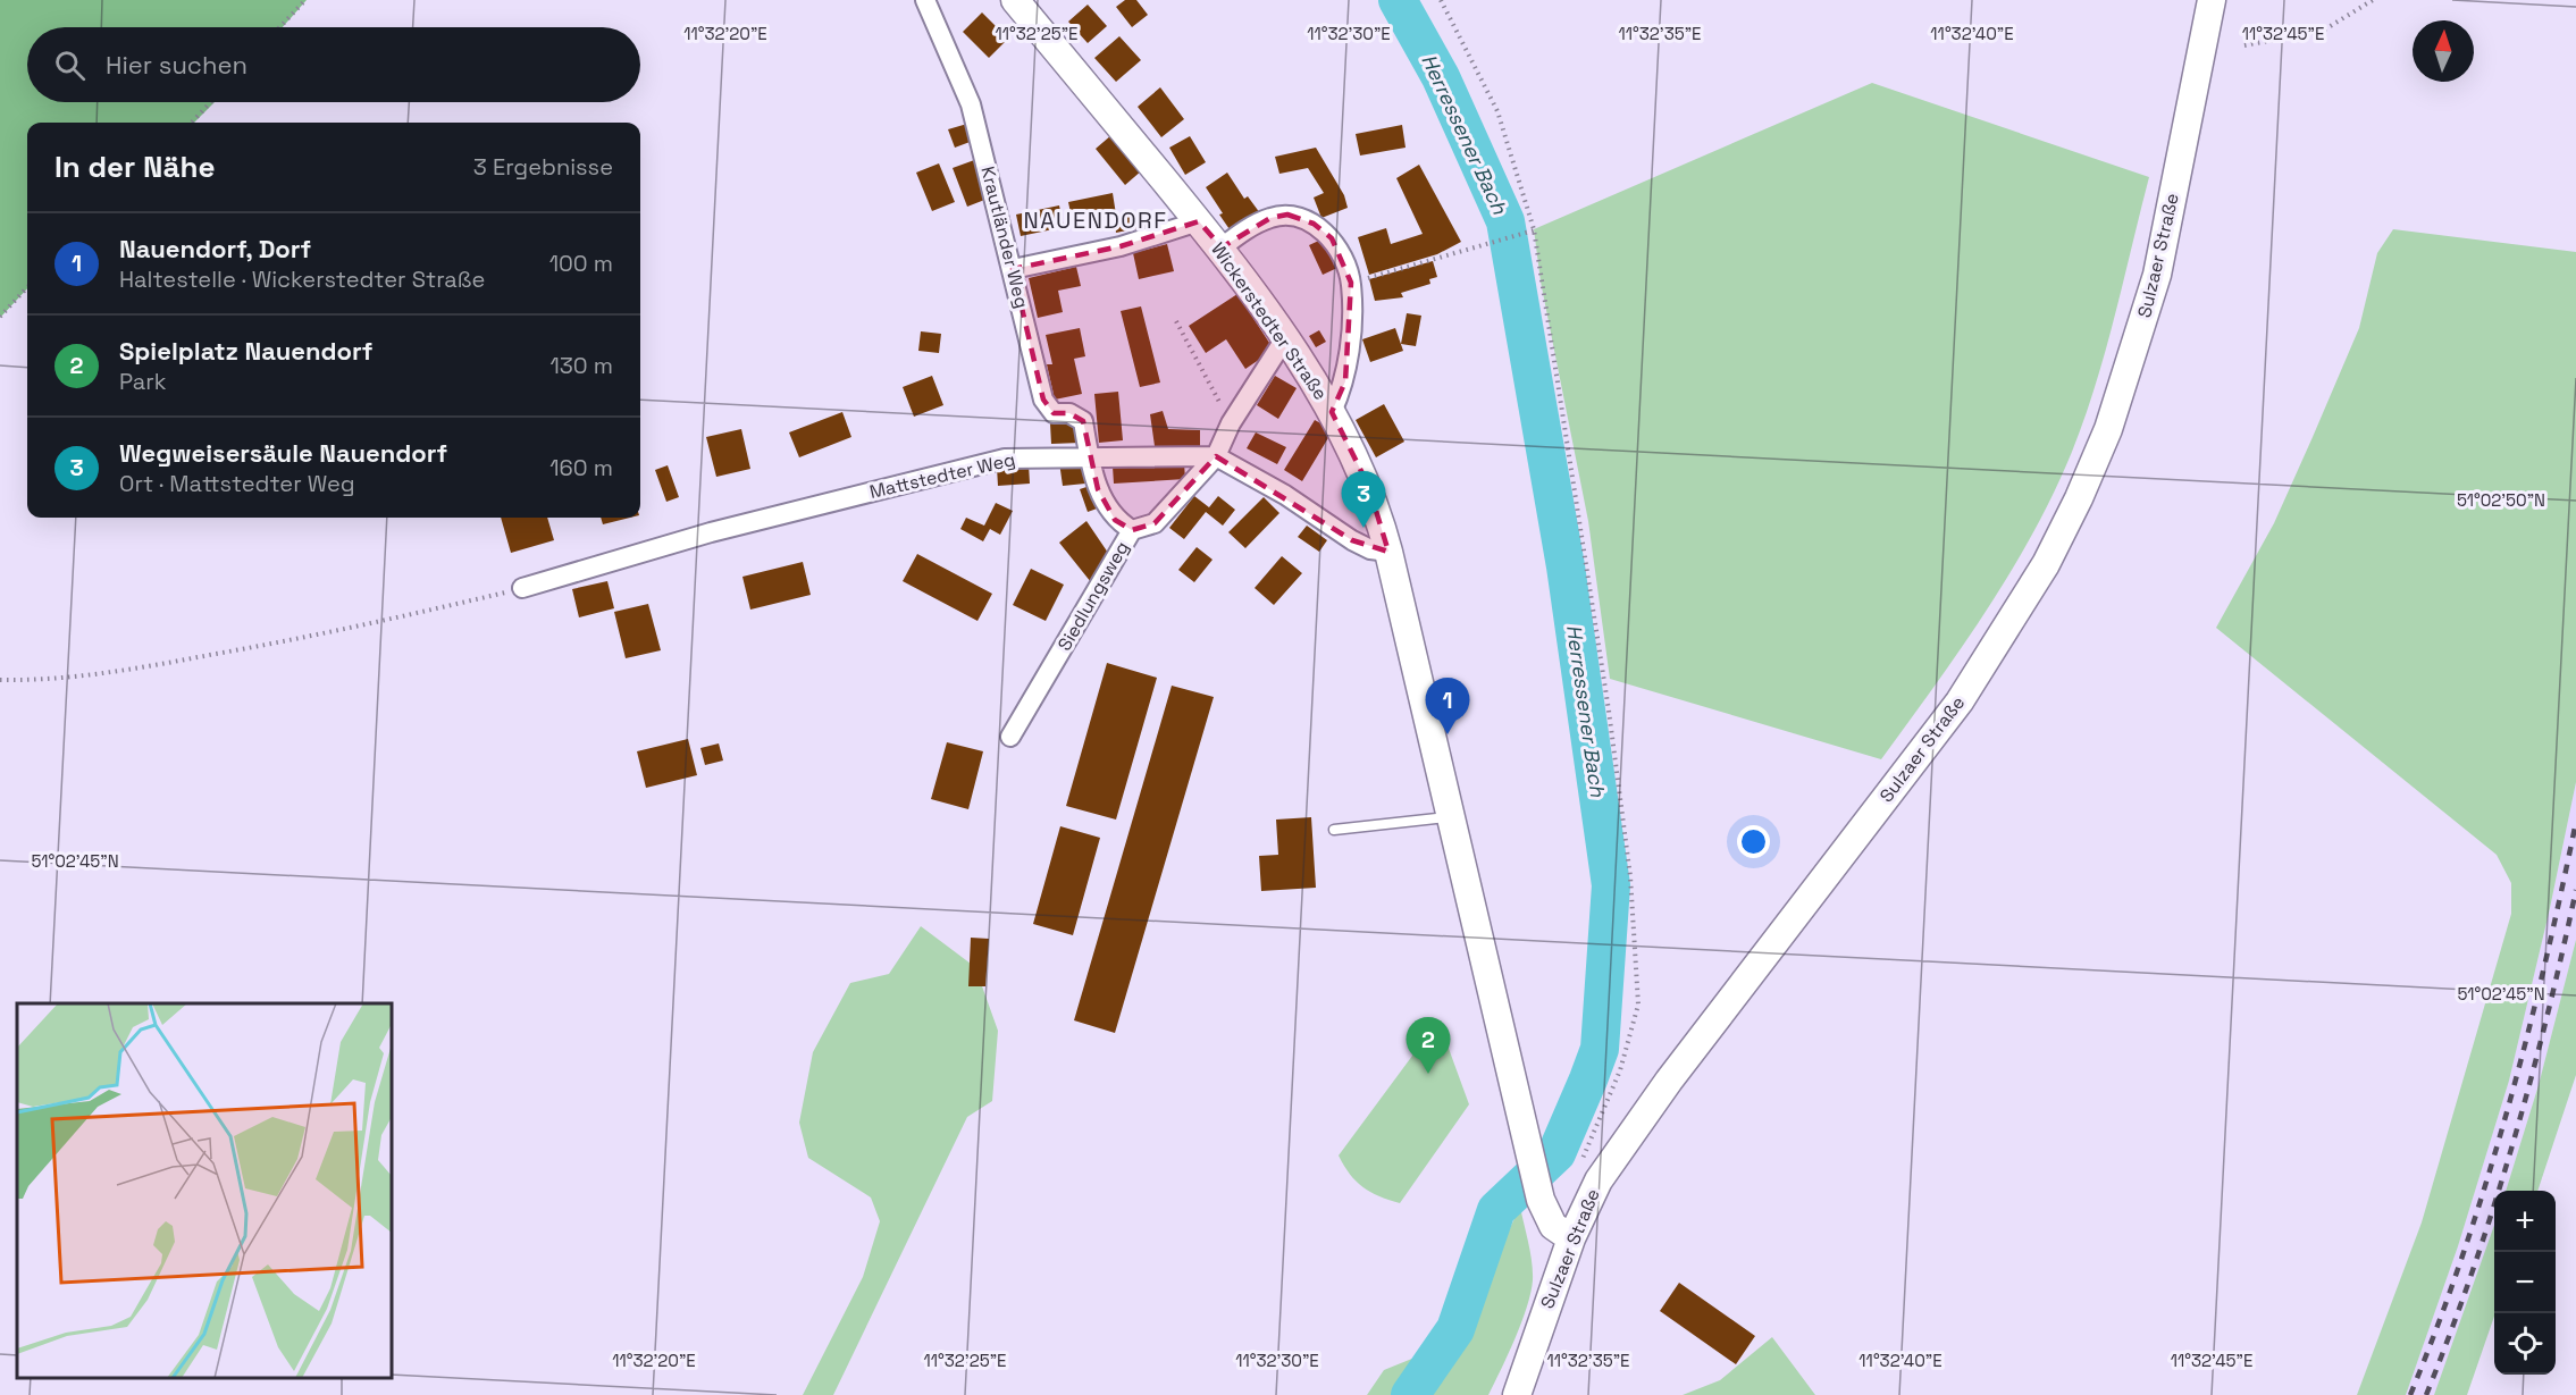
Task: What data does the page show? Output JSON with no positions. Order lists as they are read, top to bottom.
{
  "streets": {
    "main road": ["Sulzaer Straße", "Wickerstedter Straße"],
    "street": ["Krautländer Weg", "Mattstedter Weg", "Siedlungsweg"]
  },
  "crossings": [
    ["Krautländer Weg", "Mattstedter Weg"],
    ["Sulzaer Straße", "Wickerstedter Straße"],
    ["Wickerstedter Straße", "Mattstedter Weg"],
    ["Wickerstedter Straße", "Siedlungsweg"],
    ["Mattstedter Weg", "Siedlungsweg"]
  ],
  "districts": ["NAUENDORF"],
  "water": ["Herressener Bach"],
  "north": "top",
  "page": {
    "search": "Hier suchen",
    "heading": ["In der Nähe", "3 Ergebnisse"],
    "list": [
      {
        "mark": "1",
        "name": "Nauendorf, Dorf",
        "note": "Haltestelle · Wickerstedter Straße",
        "value": "100 m"
      },
      {
        "mark": "2",
        "name": "Spielplatz Nauendorf",
        "note": "Park",
        "value": "130 m"
      },
      {
        "mark": "3",
        "name": "Wegweisersäule Nauendorf",
        "note": "Ort · Mattstedter Weg",
        "value": "160 m"
      }
    ],
    "pins": ["3", "1", "2"],
    "map_buttons": ["+", "−"]
  },
  "coordinates": [
    "11°32'25\"E",
    "11°32'30\"E",
    "11°32'20\"E",
    "11°32'35\"E",
    "11°32'40\"E",
    "11°32'45\"E",
    "51°02'50\"N",
    "51°02'45\"N"
  ]
}
